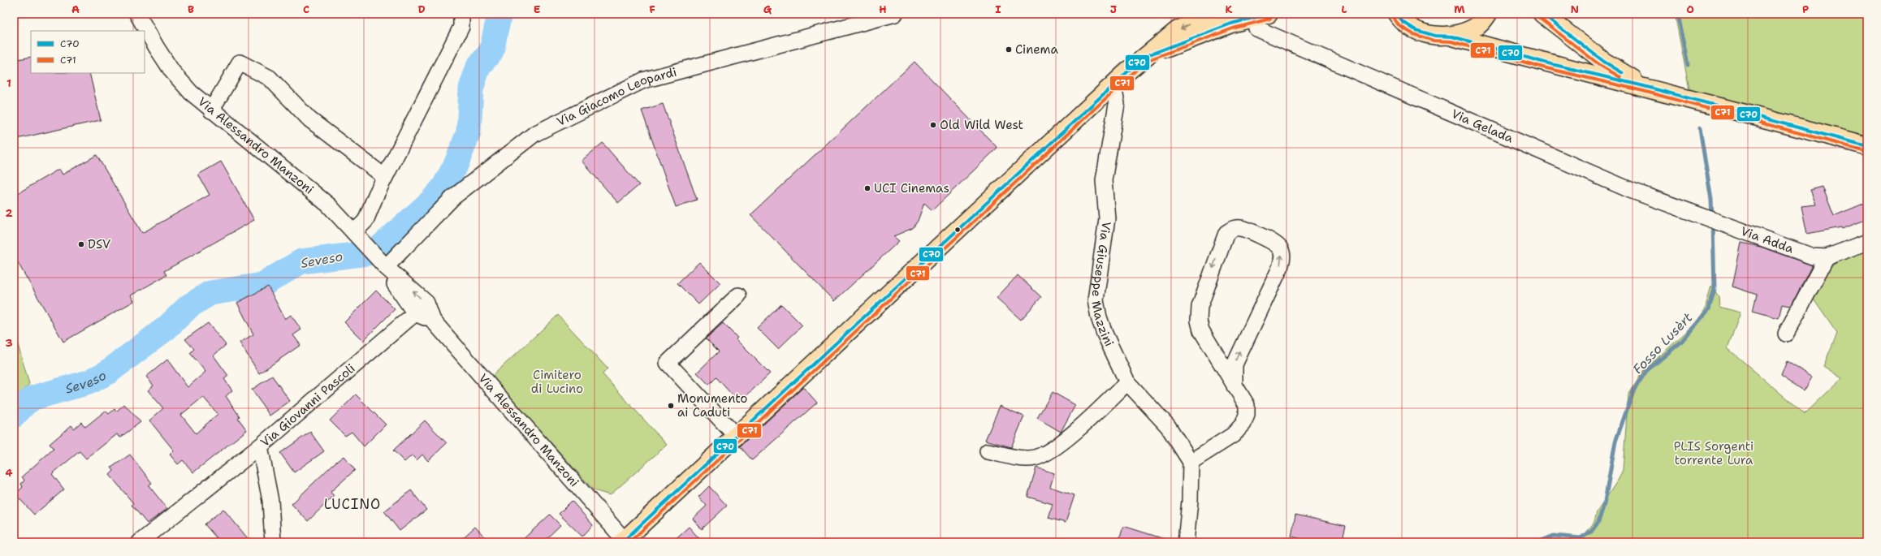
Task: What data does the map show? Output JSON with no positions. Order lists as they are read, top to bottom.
{
  "streets": {
    "street": [
      "Via Giacomo Leopardi",
      "Via Gelada",
      "Via Alessandro Manzoni",
      "Via Adda",
      "Via Giuseppe Mazzini",
      "Via Giovanni Pascoli"
    ]
  },
  "crossings": [
    ["Via Giacomo Leopardi", "Via Alessandro Manzoni"],
    ["Via Gelada", "Via Adda"],
    ["Via Alessandro Manzoni", "Via Giovanni Pascoli"]
  ],
  "districts": ["LUCINO"],
  "water": ["Seveso", "Fosso Lusèrt"],
  "parks": ["Cimitero di Lucino", "PLIS Sorgenti torrente Lura"],
  "places": [
    "Cinema",
    "Old Wild West",
    "UCI Cinemas",
    "DSV",
    "Monumento ai Caduti"
  ],
  "lines": ["transit line C70", "transit line C71"],
  "legend": ["C70", "C71"],
  "grid": {
    "columns": [
      "A",
      "B",
      "C",
      "D",
      "E",
      "F",
      "G",
      "H",
      "I",
      "J",
      "K",
      "L",
      "M",
      "N",
      "O",
      "P"
    ],
    "rows": [
      "1",
      "2",
      "3",
      "4"
    ]
  }
}
